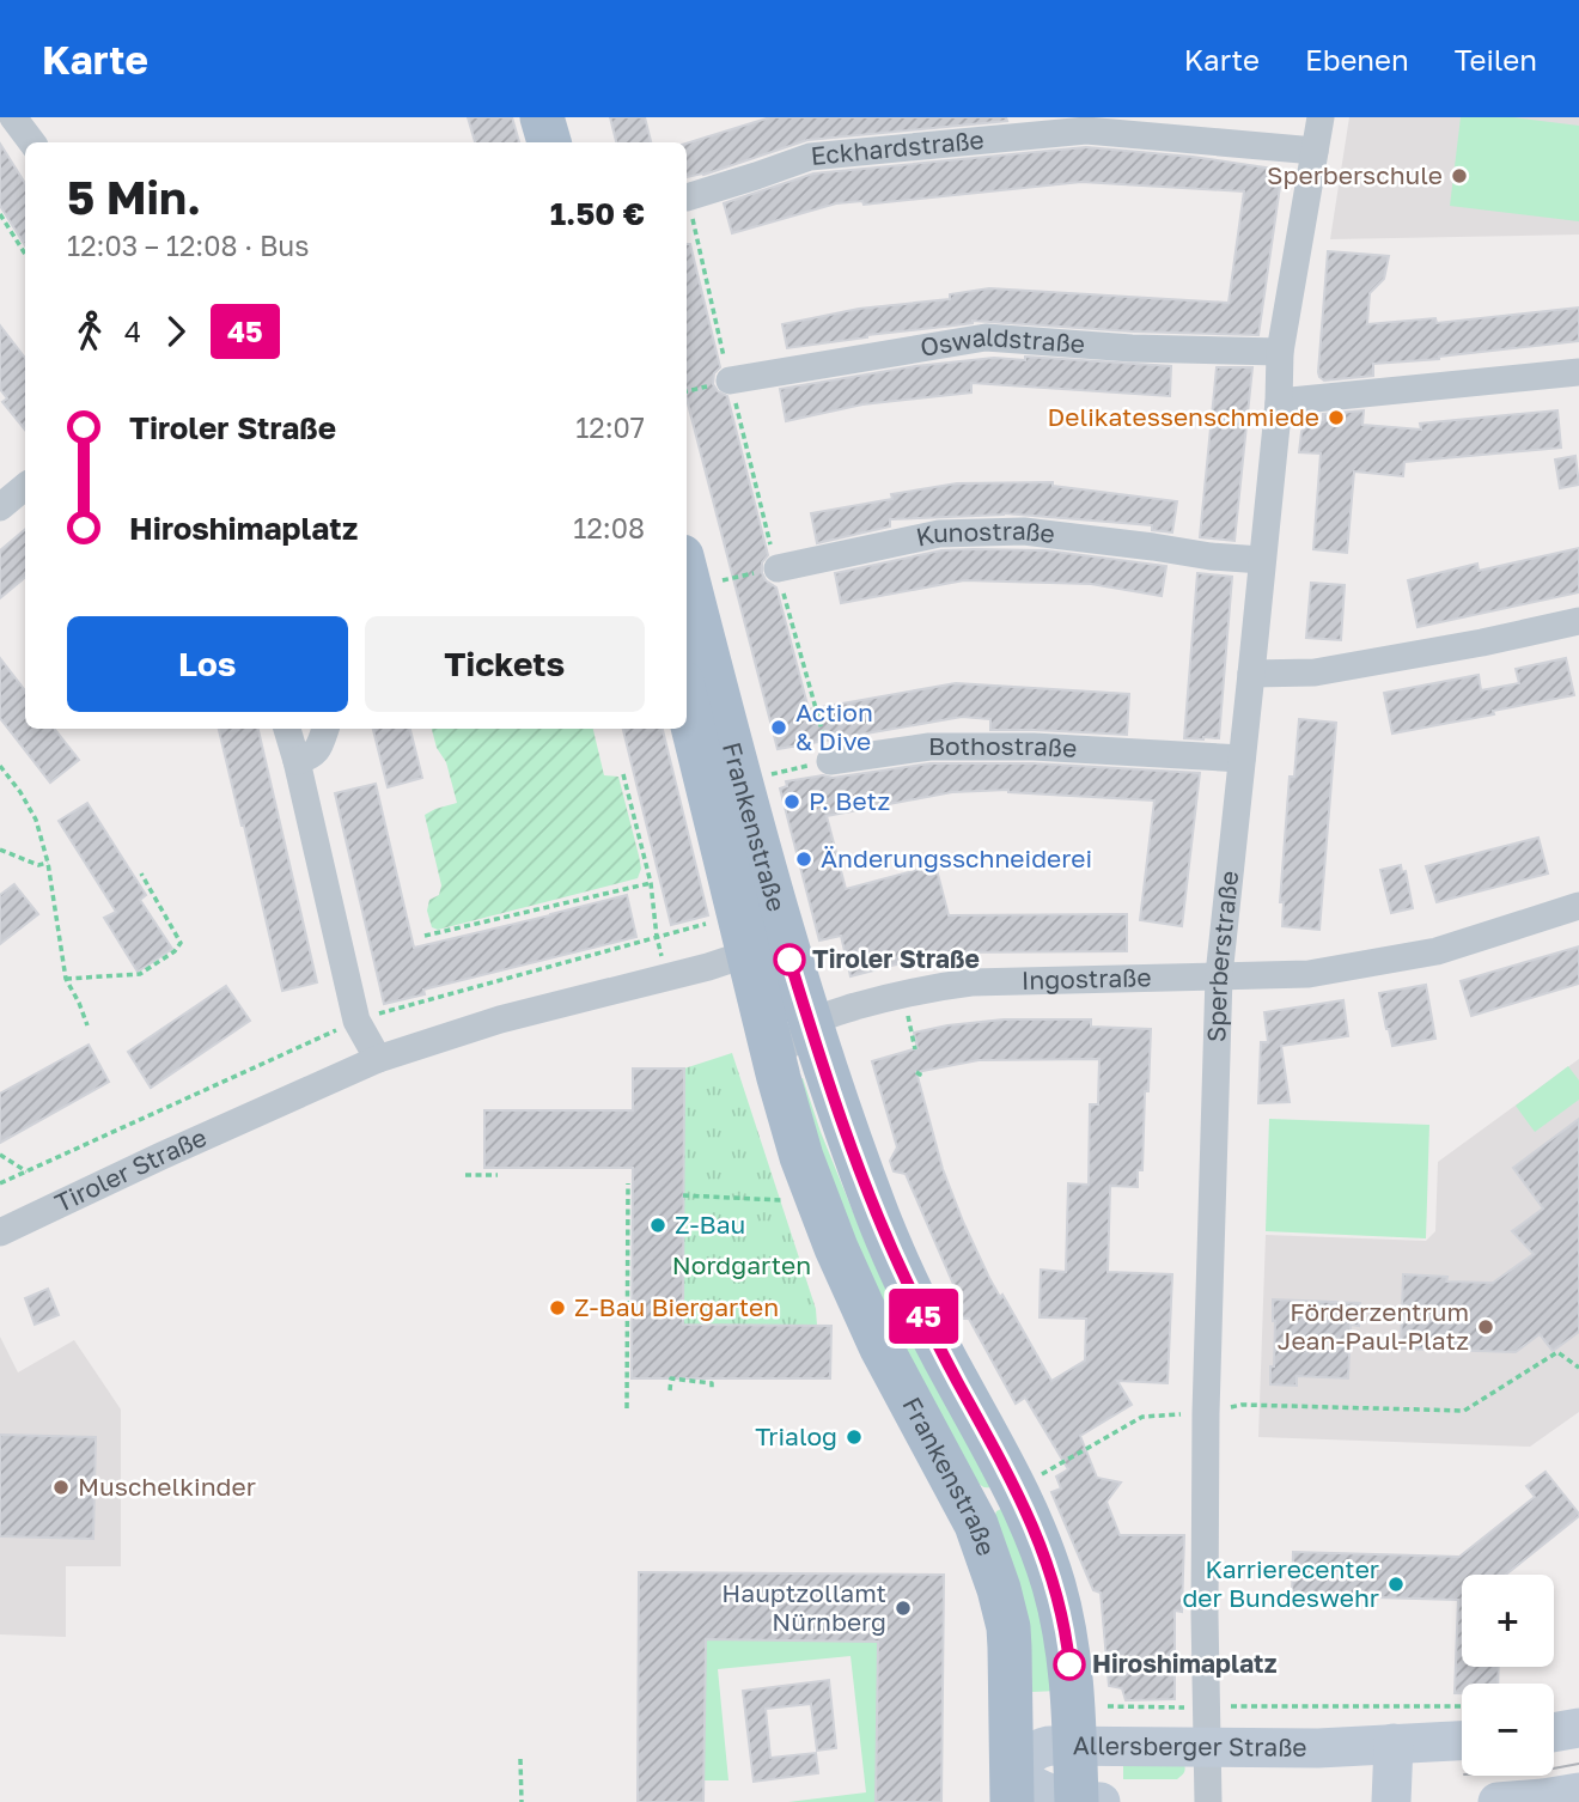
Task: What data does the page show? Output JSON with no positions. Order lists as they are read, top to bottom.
{
  "streets": {
    "main road": ["Frankenstraße", "Allersberger Straße"],
    "street": [
      "Eckhardstraße",
      "Oswaldstraße",
      "Kunostraße",
      "Bothostraße",
      "Sperberstraße",
      "Ingostraße",
      "Tiroler Straße"
    ]
  },
  "crossings": [
    ["Eckhardstraße", "Sperberstraße"],
    ["Oswaldstraße", "Sperberstraße"],
    ["Kunostraße", "Sperberstraße"],
    ["Bothostraße", "Sperberstraße"],
    ["Frankenstraße", "Ingostraße"],
    ["Frankenstraße", "Tiroler Straße"],
    ["Frankenstraße", "Allersberger Straße"],
    ["Sperberstraße", "Ingostraße"],
    ["Sperberstraße", "Allersberger Straße"]
  ],
  "parks": ["Nordgarten"],
  "places": [
    "Sperberschule",
    "Delikatessenschmiede",
    "Action & Dive",
    "P. Betz",
    "Änderungsschneiderei",
    "Tiroler Straße",
    "Z-Bau",
    "Z-Bau Biergarten",
    "Förderzentrum Jean-Paul-Platz",
    "Trialog",
    "Muschelkinder",
    "Karrierecenter der Bundeswehr",
    "Hauptzollamt Nürnberg",
    "Hiroshimaplatz"
  ],
  "lines": ["bus line 45"],
  "page": {
    "header": "Karte",
    "nav": ["Karte", "Ebenen", "Teilen"],
    "on_map": "45",
    "heading": ["5 Min.", "12:03 – 12:08 · Bus", "1.50 €"],
    "legs": ["4", "45"],
    "list": [
      {
        "name": "Tiroler Straße",
        "value": "12:07"
      },
      {
        "name": "Hiroshimaplatz",
        "value": "12:08"
      }
    ],
    "buttons": ["Los", "Tickets"],
    "map_buttons": ["+", "−"]
  }
}
